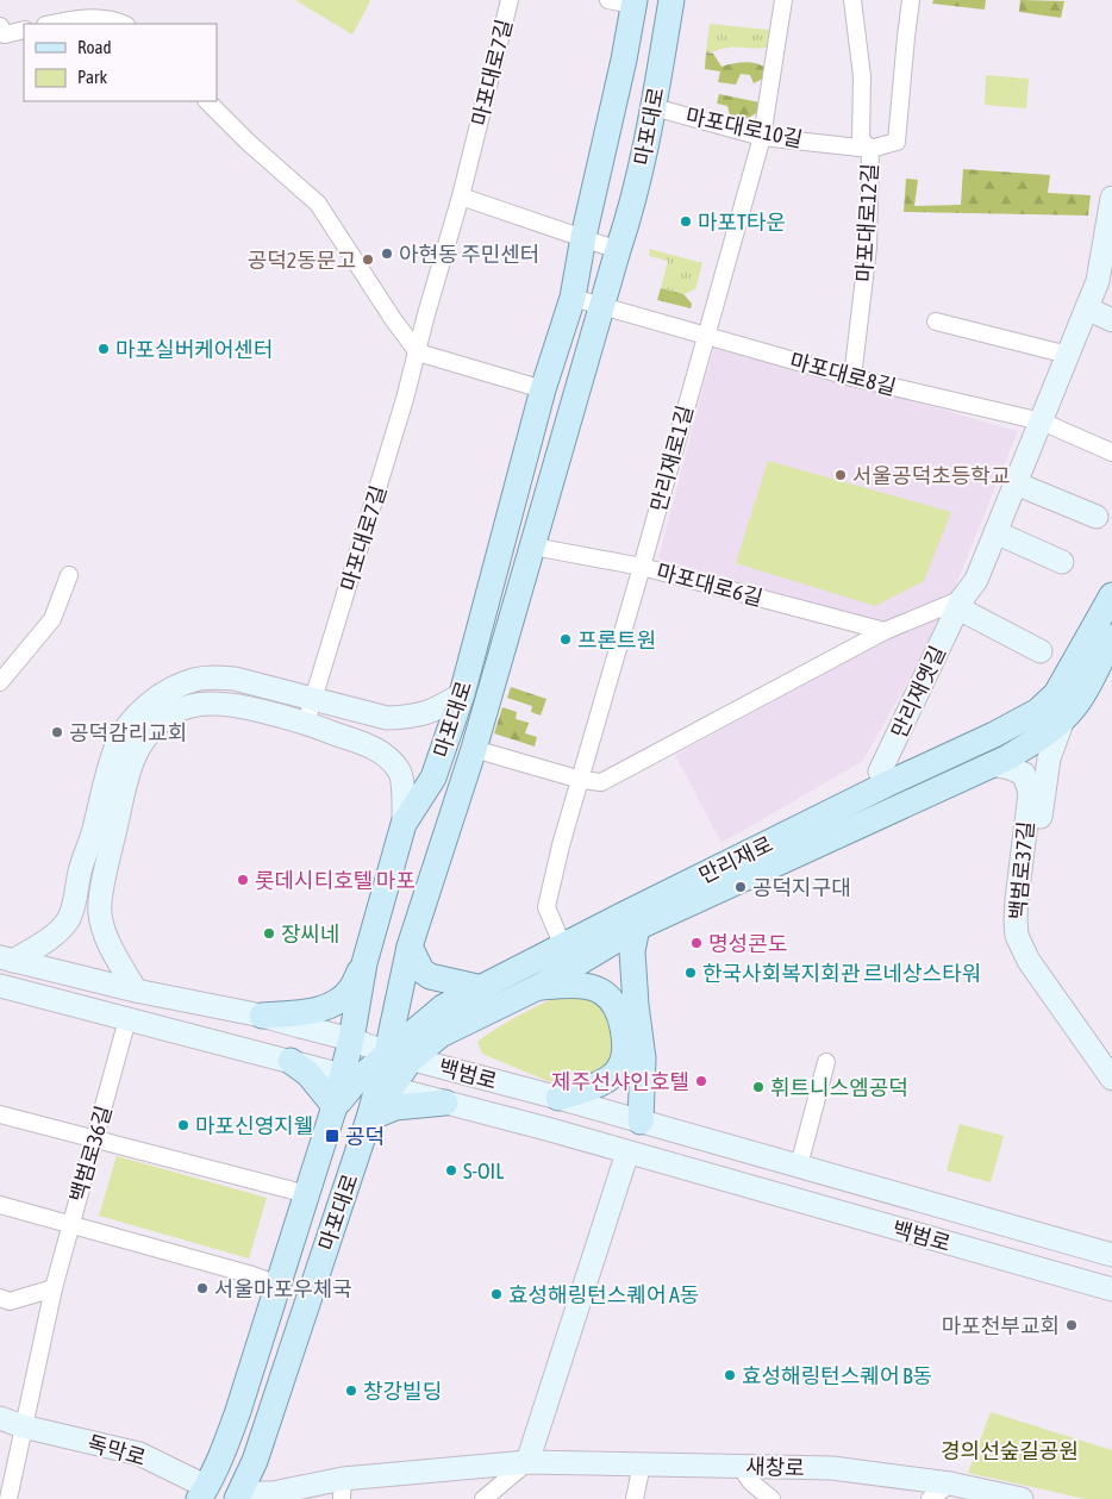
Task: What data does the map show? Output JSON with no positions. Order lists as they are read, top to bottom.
{
  "streets": {
    "main road": [
      "마포대로",
      "만리재옛길",
      "만리재로",
      "백범로37길",
      "백범로",
      "독막로",
      "새창로"
    ],
    "street": [
      "마포대로7길",
      "마포대로10길",
      "마포대로12길",
      "마포대로8길",
      "만리재로1길",
      "마포대로6길",
      "백범로36길"
    ]
  },
  "crossings": [
    ["마포대로7길", "백범로"],
    ["마포대로", "마포대로10길"],
    ["마포대로", "마포대로8길"],
    ["마포대로", "만리재로1길"],
    ["마포대로", "마포대로6길"],
    ["마포대로", "만리재로"],
    ["마포대로", "백범로"],
    ["마포대로", "백범로36길"],
    ["마포대로", "독막로"],
    ["마포대로", "새창로"],
    ["마포대로10길", "마포대로12길"],
    ["마포대로10길", "만리재로1길"],
    ["마포대로12길", "마포대로8길"],
    ["마포대로8길", "만리재로1길"],
    ["마포대로8길", "만리재옛길"],
    ["만리재로1길", "마포대로6길"],
    ["만리재로1길", "만리재로"],
    ["만리재옛길", "만리재로"],
    ["만리재로", "백범로37길"],
    ["만리재로", "백범로"],
    ["백범로", "백범로36길"],
    ["백범로36길", "독막로"]
  ],
  "parks": ["경의선숲길공원"],
  "places": {
    "other": [
      "마포T타운",
      "아현동 주민센터",
      "공덕2동문고",
      "마포실버케어센터",
      "서울공덕초등학교",
      "프론트원",
      "공덕감리교회",
      "롯데시티호텔 마포",
      "공덕지구대",
      "장씨네",
      "명성콘도",
      "한국사회복지회관 르네상스타워",
      "제주선샤인호텔",
      "휘트니스엠공덕",
      "마포신영지웰",
      "S-OIL",
      "서울마포우체국",
      "효성해링턴스퀘어 A동",
      "마포천부교회",
      "효성해링턴스퀘어 B동",
      "창강빌딩"
    ],
    "transit": ["공덕"]
  },
  "legend": ["Road", "Park"]
}
